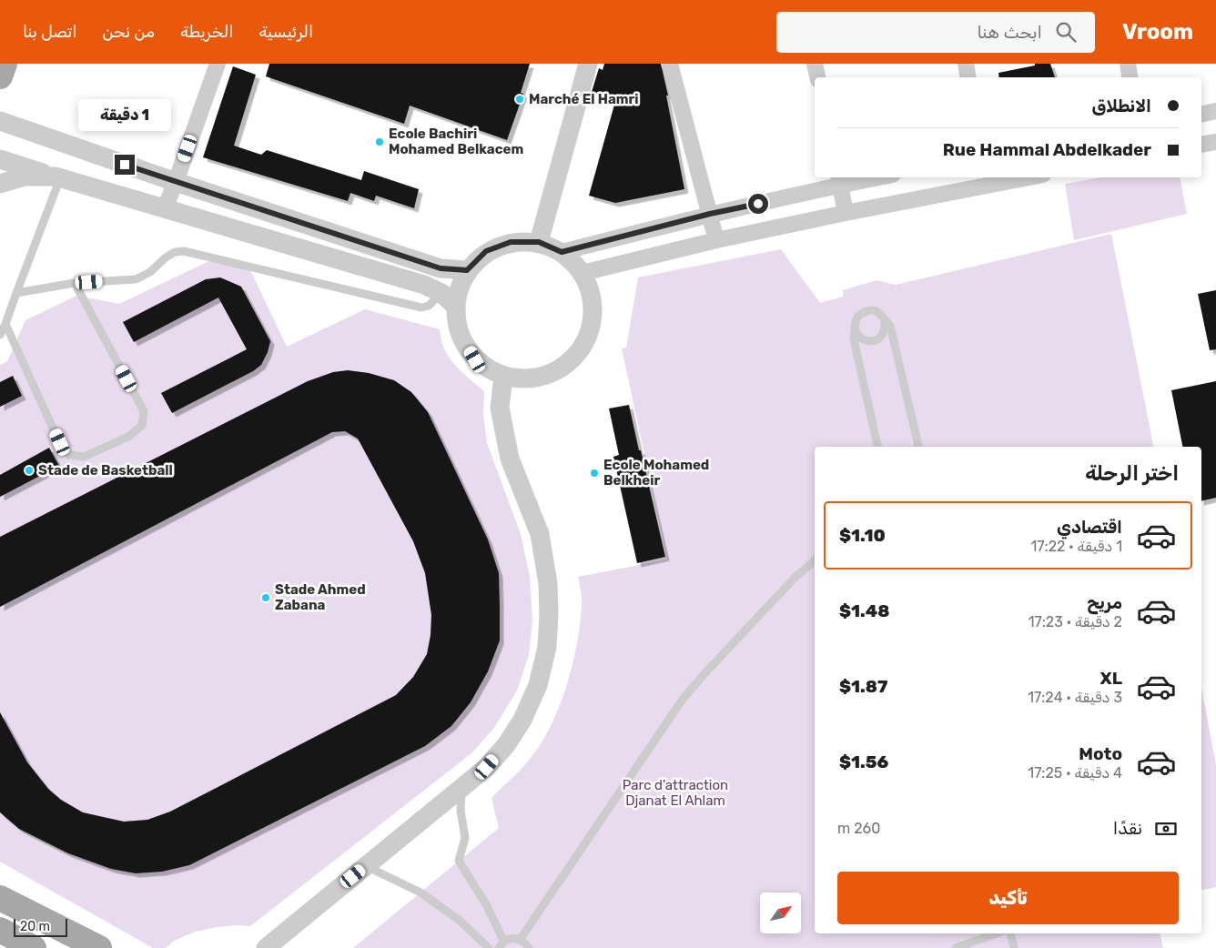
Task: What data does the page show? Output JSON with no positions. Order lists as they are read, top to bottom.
{
  "parks": ["Parc d'attraction Djanat El Ahlam"],
  "places": [
    "Marché El Hamri",
    "Ecole Bachiri Mohamed Belkacem",
    "Stade de Basketball",
    "Ecole Mohamed Belkheir",
    "Stade Ahmed Zabana"
  ],
  "scale_bar": "20 m",
  "north": "top right",
  "page": {
    "header": "Vroom",
    "search": "ابحث هنا",
    "nav": [
      "الرئيسية",
      "الخريطة",
      "من نحن",
      "اتصل بنا"
    ],
    "banner": ["الانطلاق", "Rue Hammal Abdelkader"],
    "bubble": "1 دقيقة",
    "heading": "اختر الرحلة",
    "list": [
      {
        "name": "اقتصادي",
        "note": "1 دقيقة · 17:22",
        "value": "$1.10"
      },
      {
        "name": "مريح",
        "note": "2 دقيقة · 17:23",
        "value": "$1.48"
      },
      {
        "name": "XL",
        "note": "3 دقيقة · 17:24",
        "value": "$1.87"
      },
      {
        "name": "Moto",
        "note": "4 دقيقة · 17:25",
        "value": "$1.56"
      }
    ],
    "pay": ["نقدًا", "260 m"],
    "buttons": "تأكيد",
    "scale": "20 m"
  }
}
